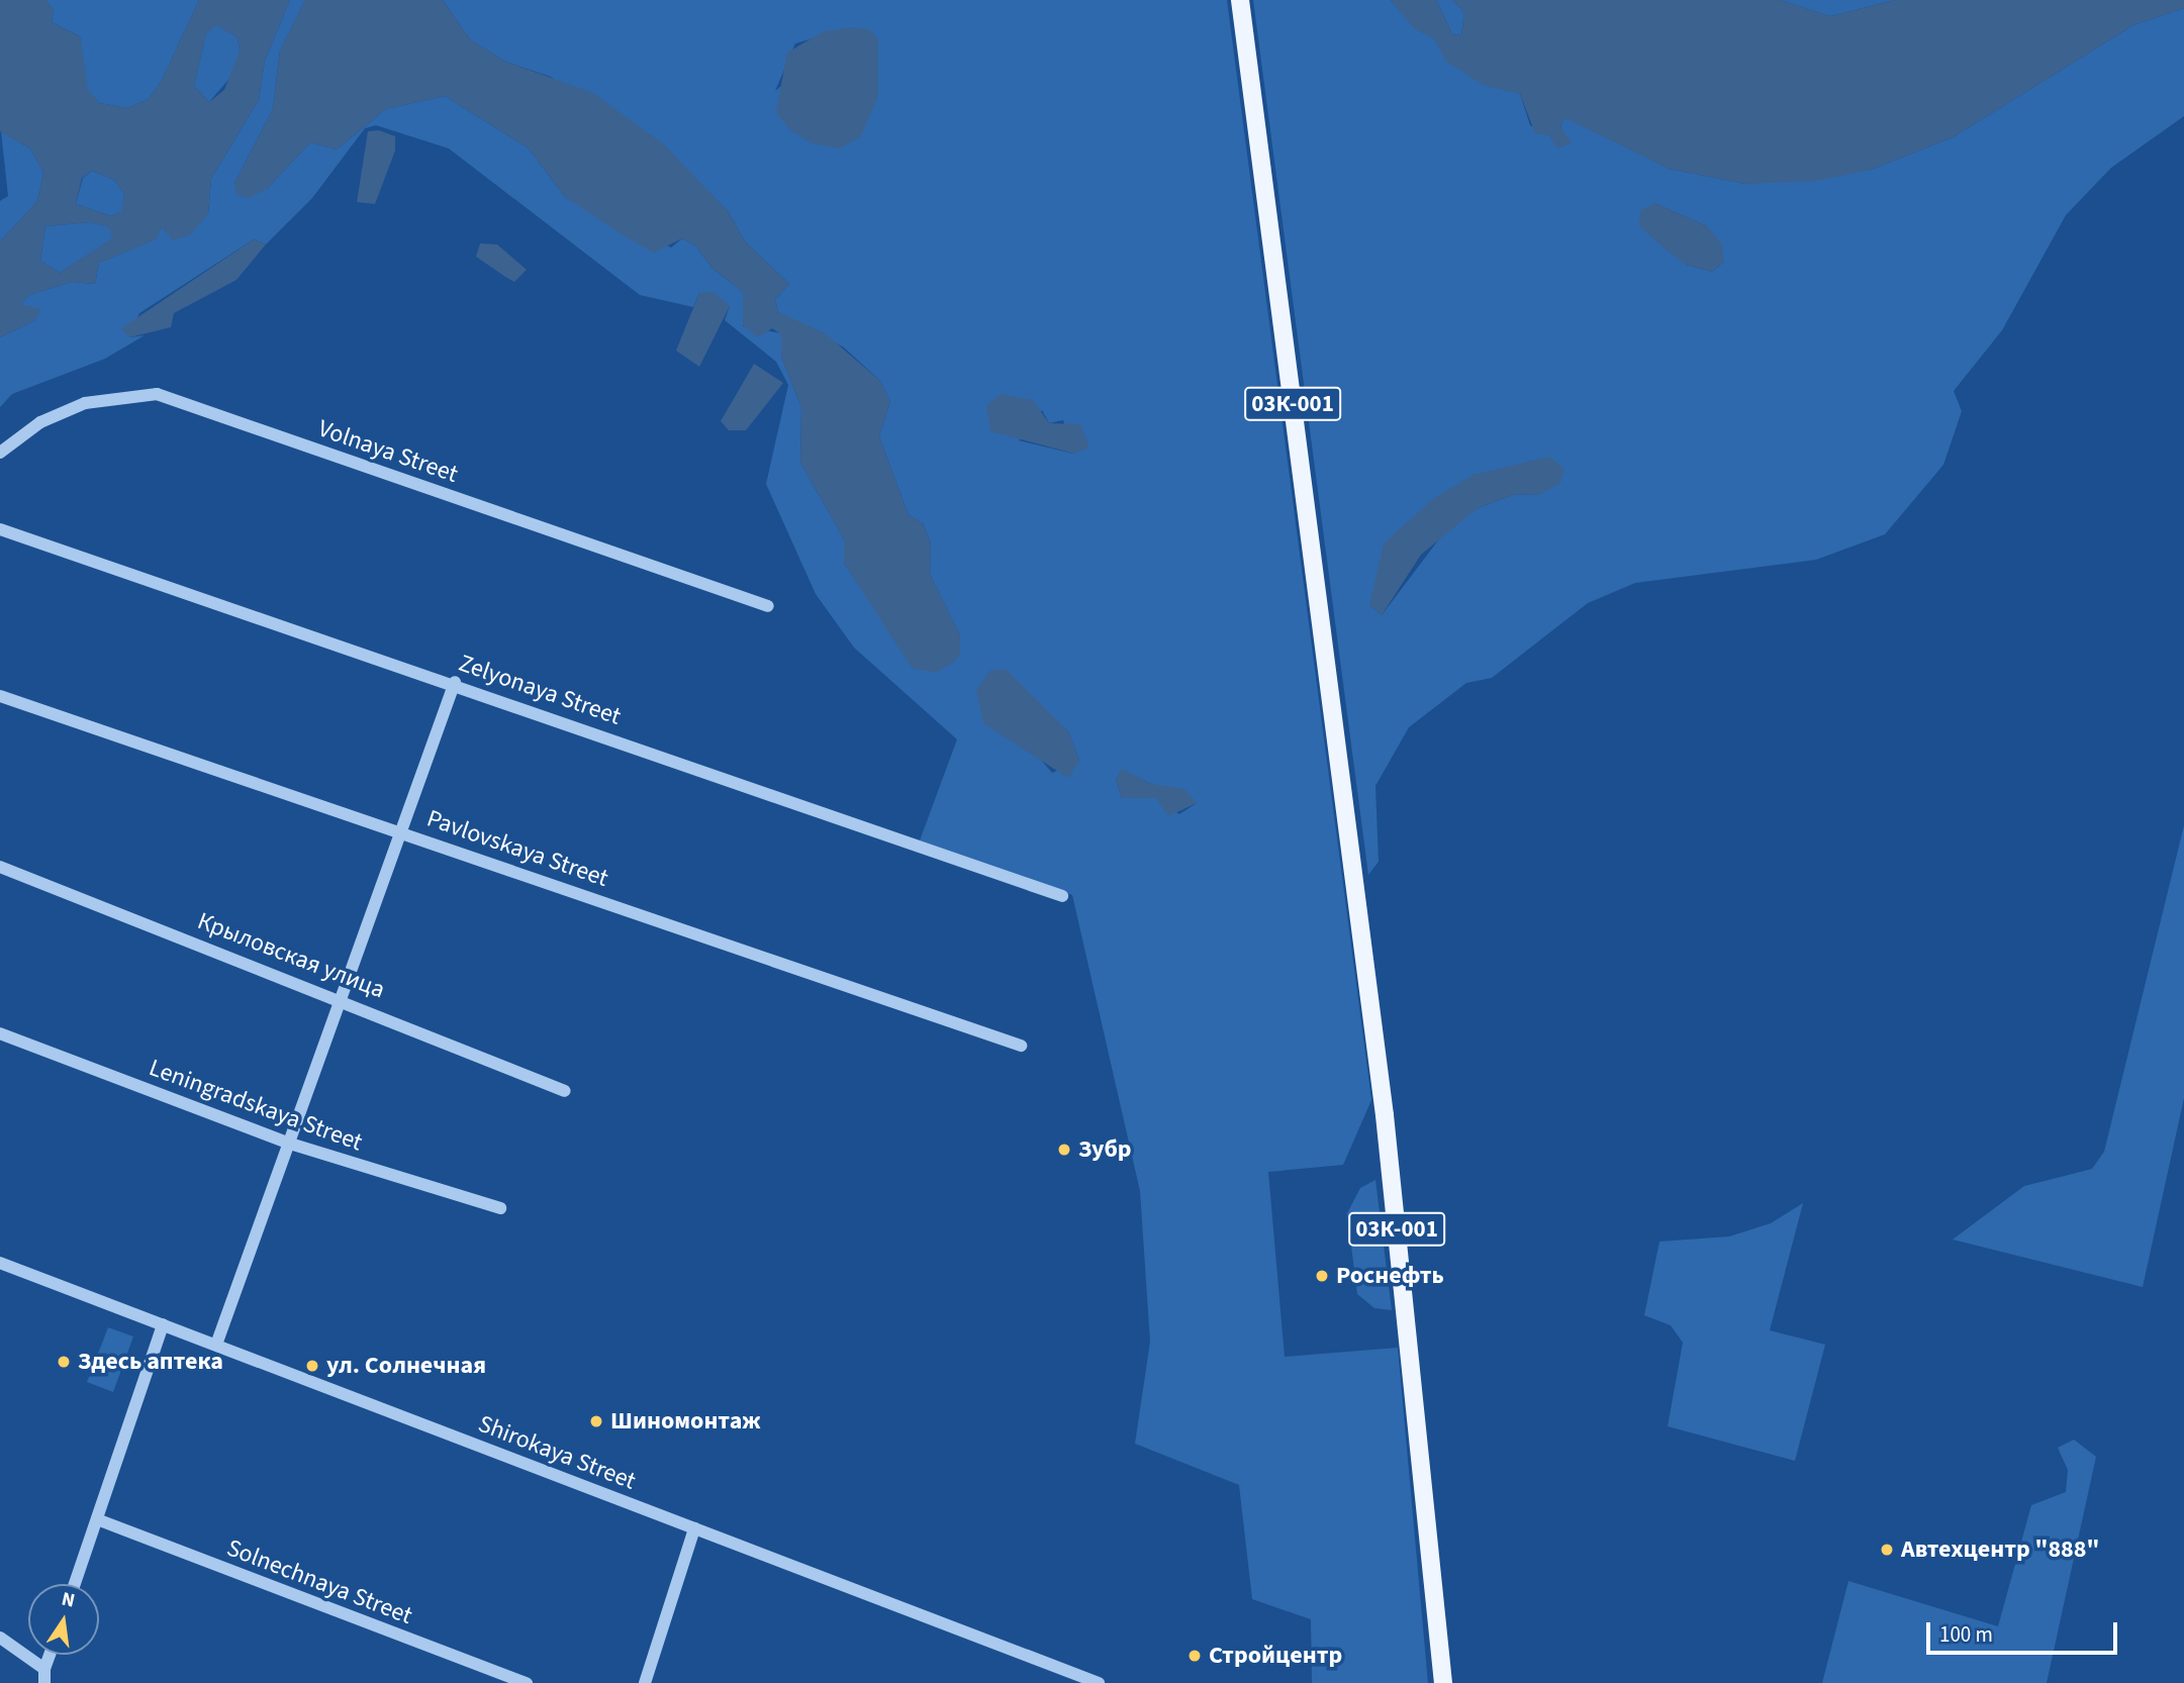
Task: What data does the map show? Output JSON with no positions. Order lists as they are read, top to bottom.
{
  "streets": {
    "main road": ["03К-001"],
    "street": [
      "Volnaya Street",
      "Zelyonaya Street",
      "Pavlovskaya Street",
      "Крыловская улица",
      "Leningradskaya Street",
      "Shirokaya Street",
      "Solnechnaya Street"
    ]
  },
  "places": [
    "Зубр",
    "Роснефть",
    "Здесь аптека",
    "ул. Солнечная",
    "Шиномонтаж",
    "Автехцентр \"888\"",
    "Стройцентр"
  ],
  "scale_bar": "100 m",
  "north": "top"
}
